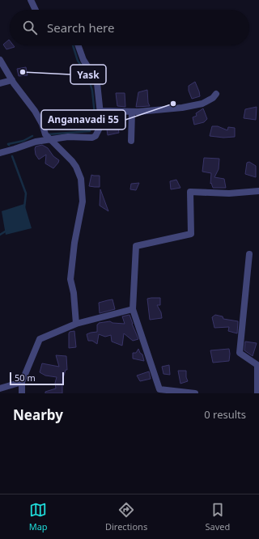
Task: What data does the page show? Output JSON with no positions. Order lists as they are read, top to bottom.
{
  "places": ["Yask", "Anganavadi 55"],
  "scale_bar": "50 m",
  "page": {
    "search": "Search here",
    "scale": "50 m",
    "heading": ["Nearby", "0 results"],
    "nav": ["Map", "Directions", "Saved"]
  }
}
